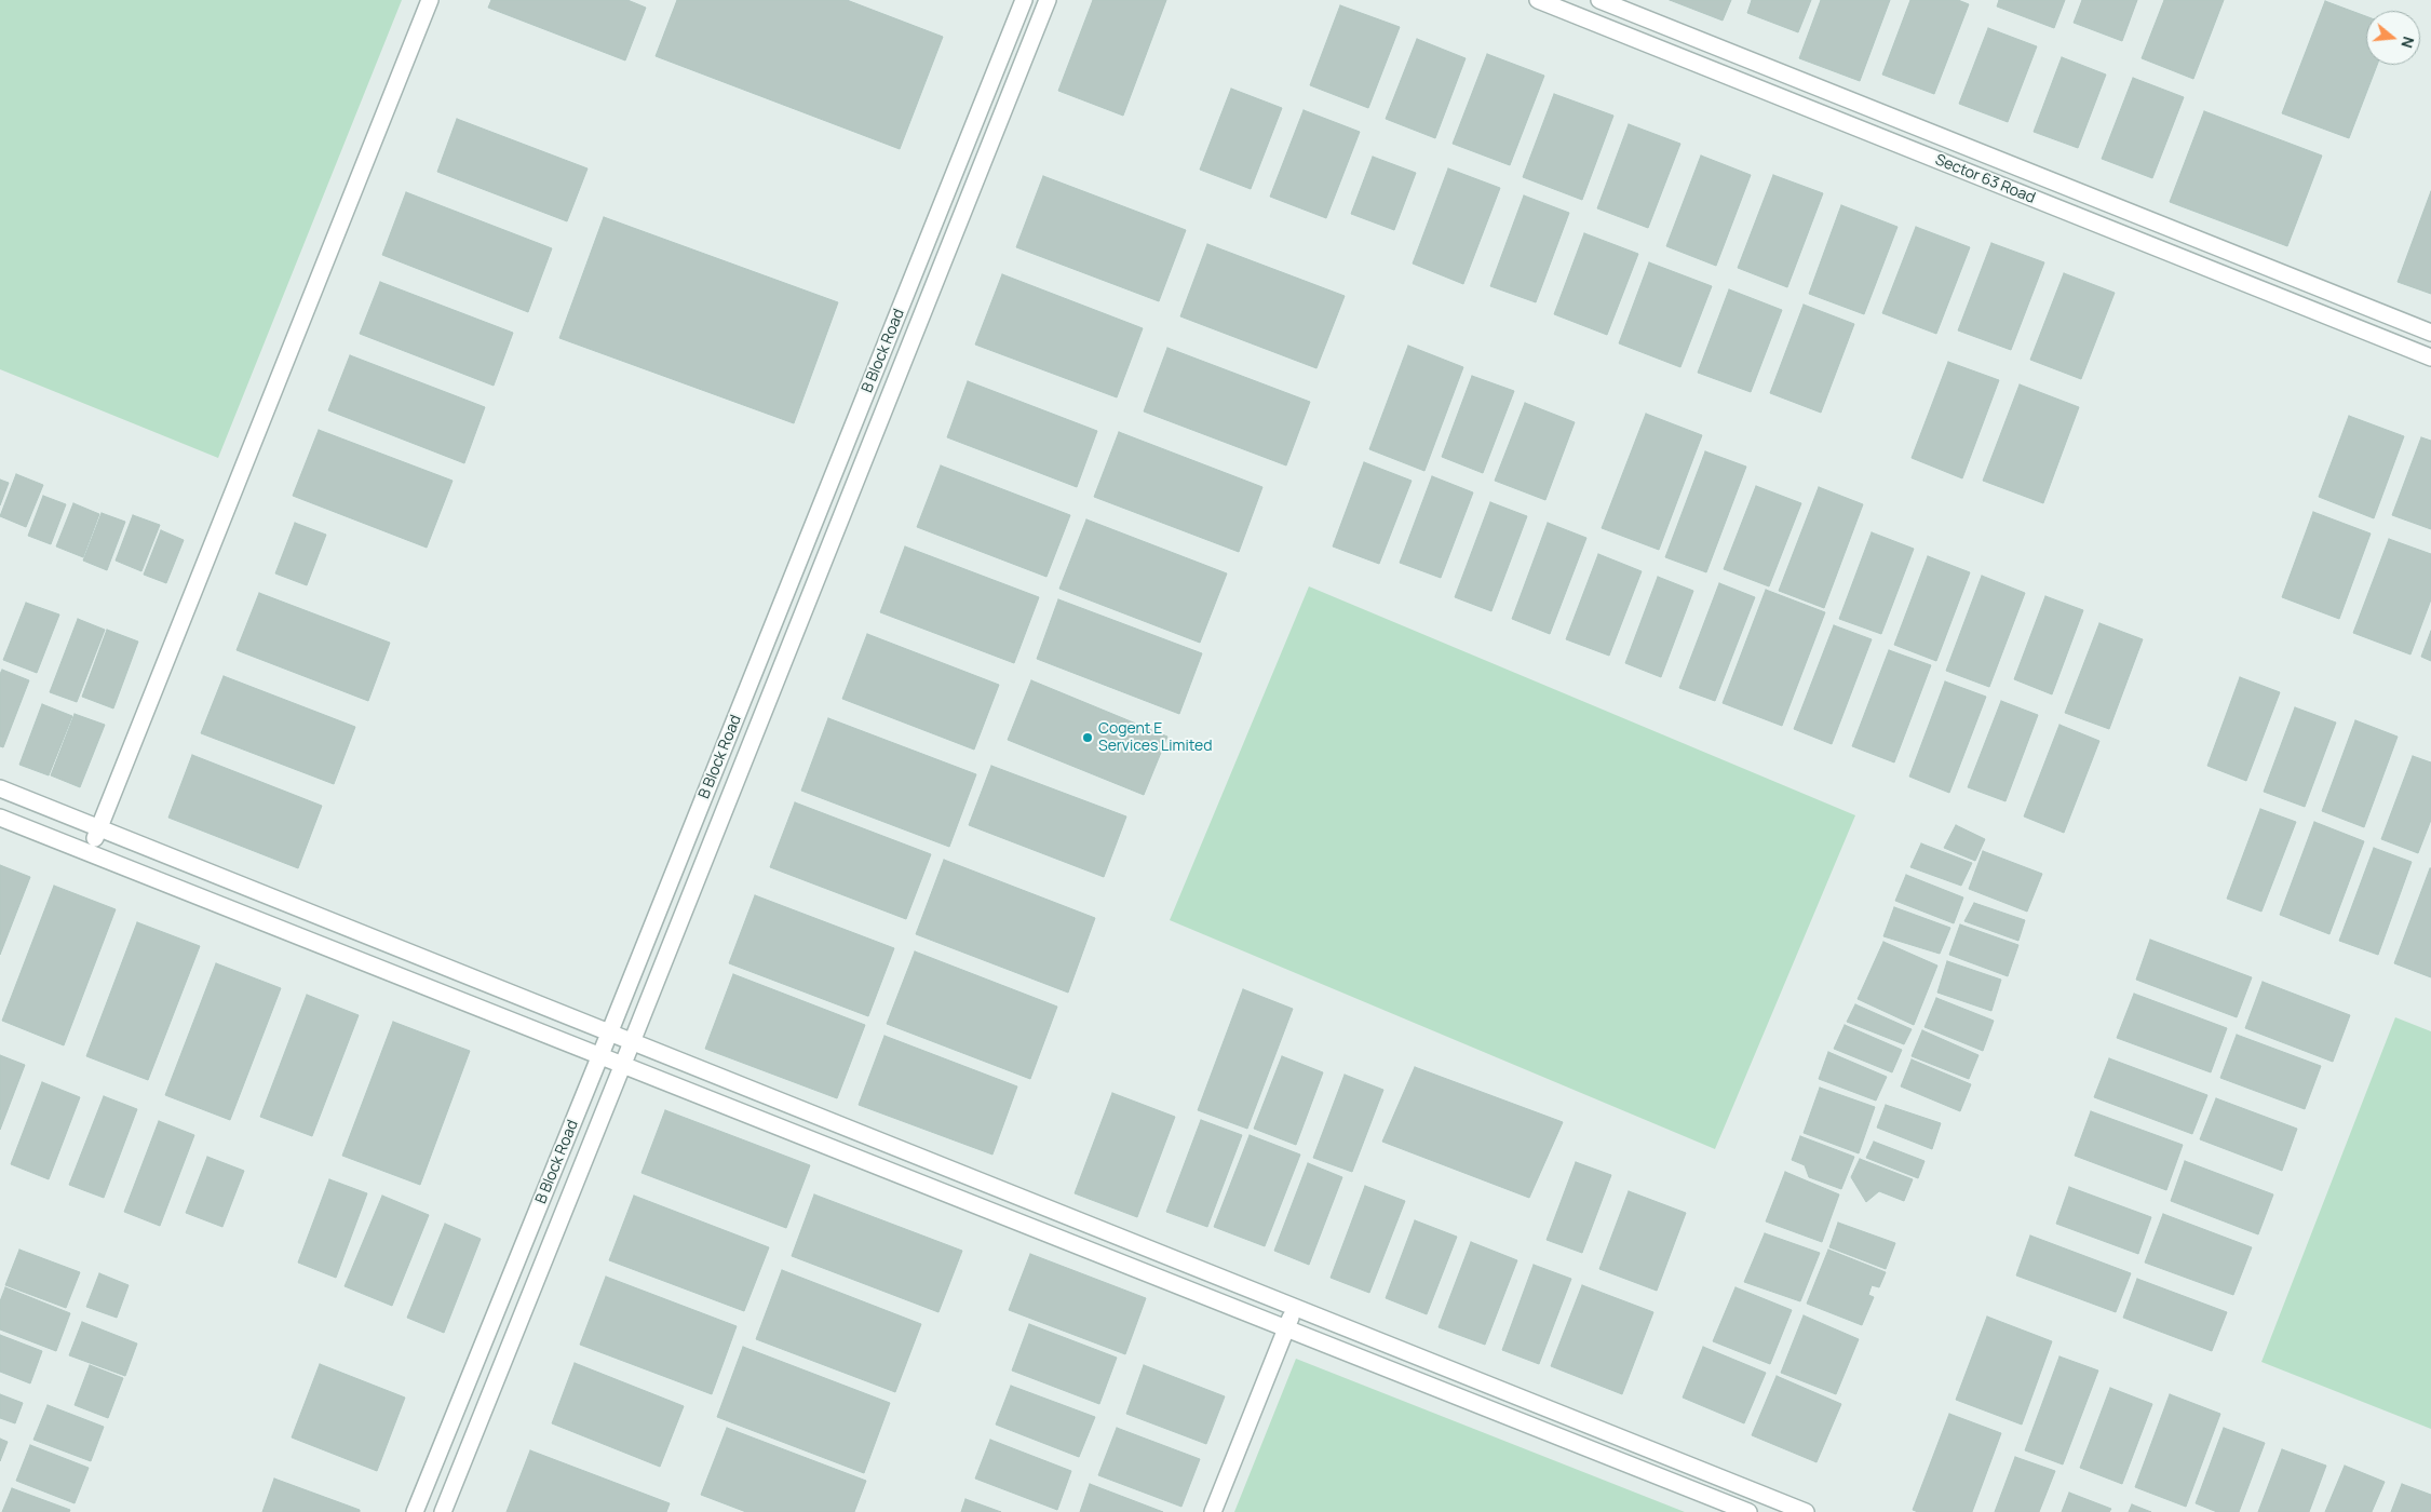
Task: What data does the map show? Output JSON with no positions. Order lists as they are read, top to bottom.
{
  "streets": {
    "street": ["Sector 63 Road", "B Block Road"]
  },
  "places": ["Cogent E Services Limited"],
  "north": "right"
}
